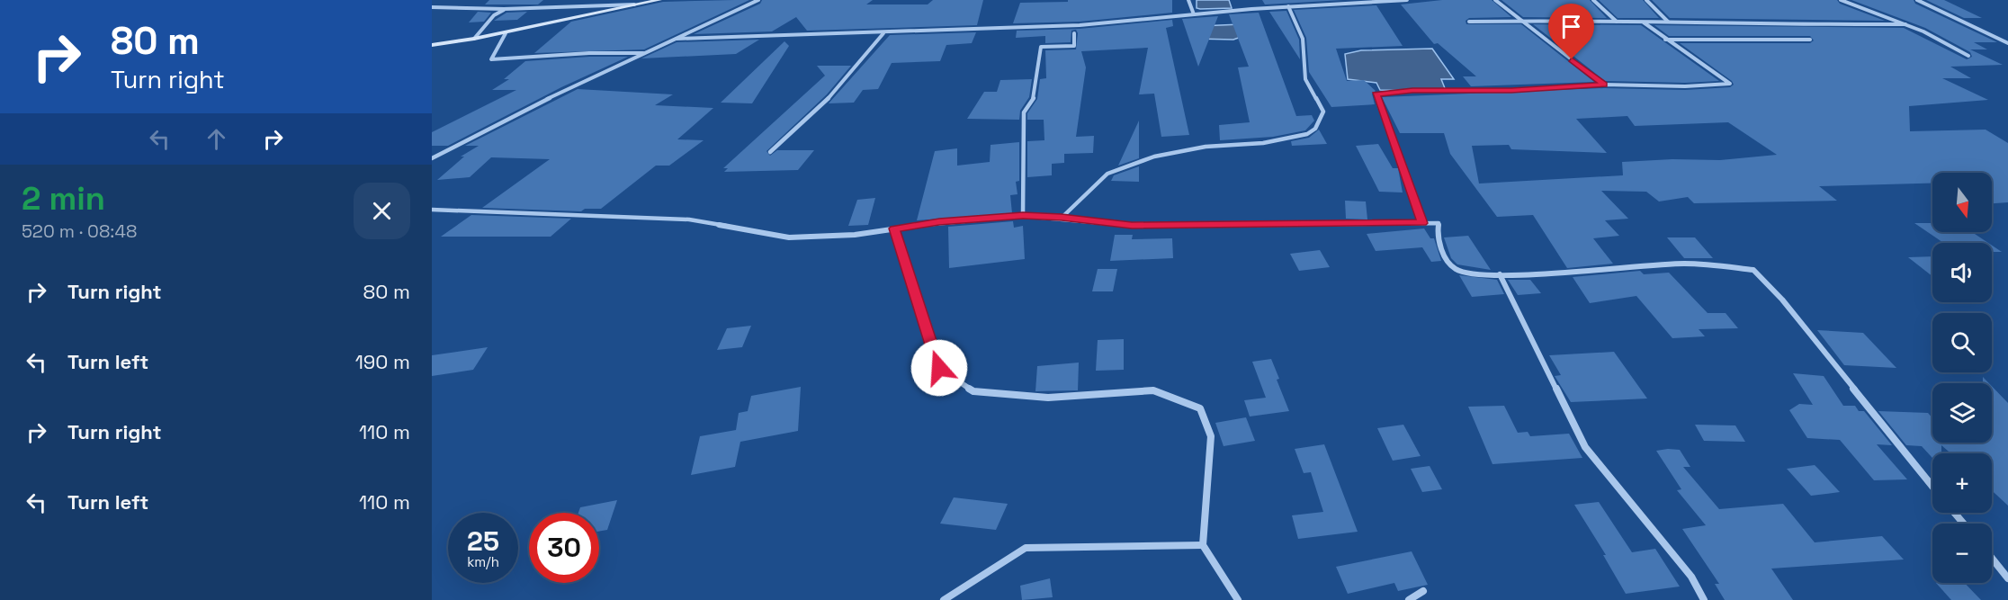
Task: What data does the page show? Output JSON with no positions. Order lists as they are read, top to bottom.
{
  "north": "bottom",
  "page": {
    "turn": ["80 m", "Turn right"],
    "heading": ["2 min", "520 m · 08:48"],
    "map_buttons": ["+", "−"],
    "list": [
      {
        "name": "Turn right",
        "value": "80 m"
      },
      {
        "name": "Turn left",
        "value": "190 m"
      },
      {
        "name": "Turn right",
        "value": "110 m"
      },
      {
        "name": "Turn left",
        "value": "110 m"
      }
    ],
    "speed": "25 km/h",
    "limit": "30"
  }
}
